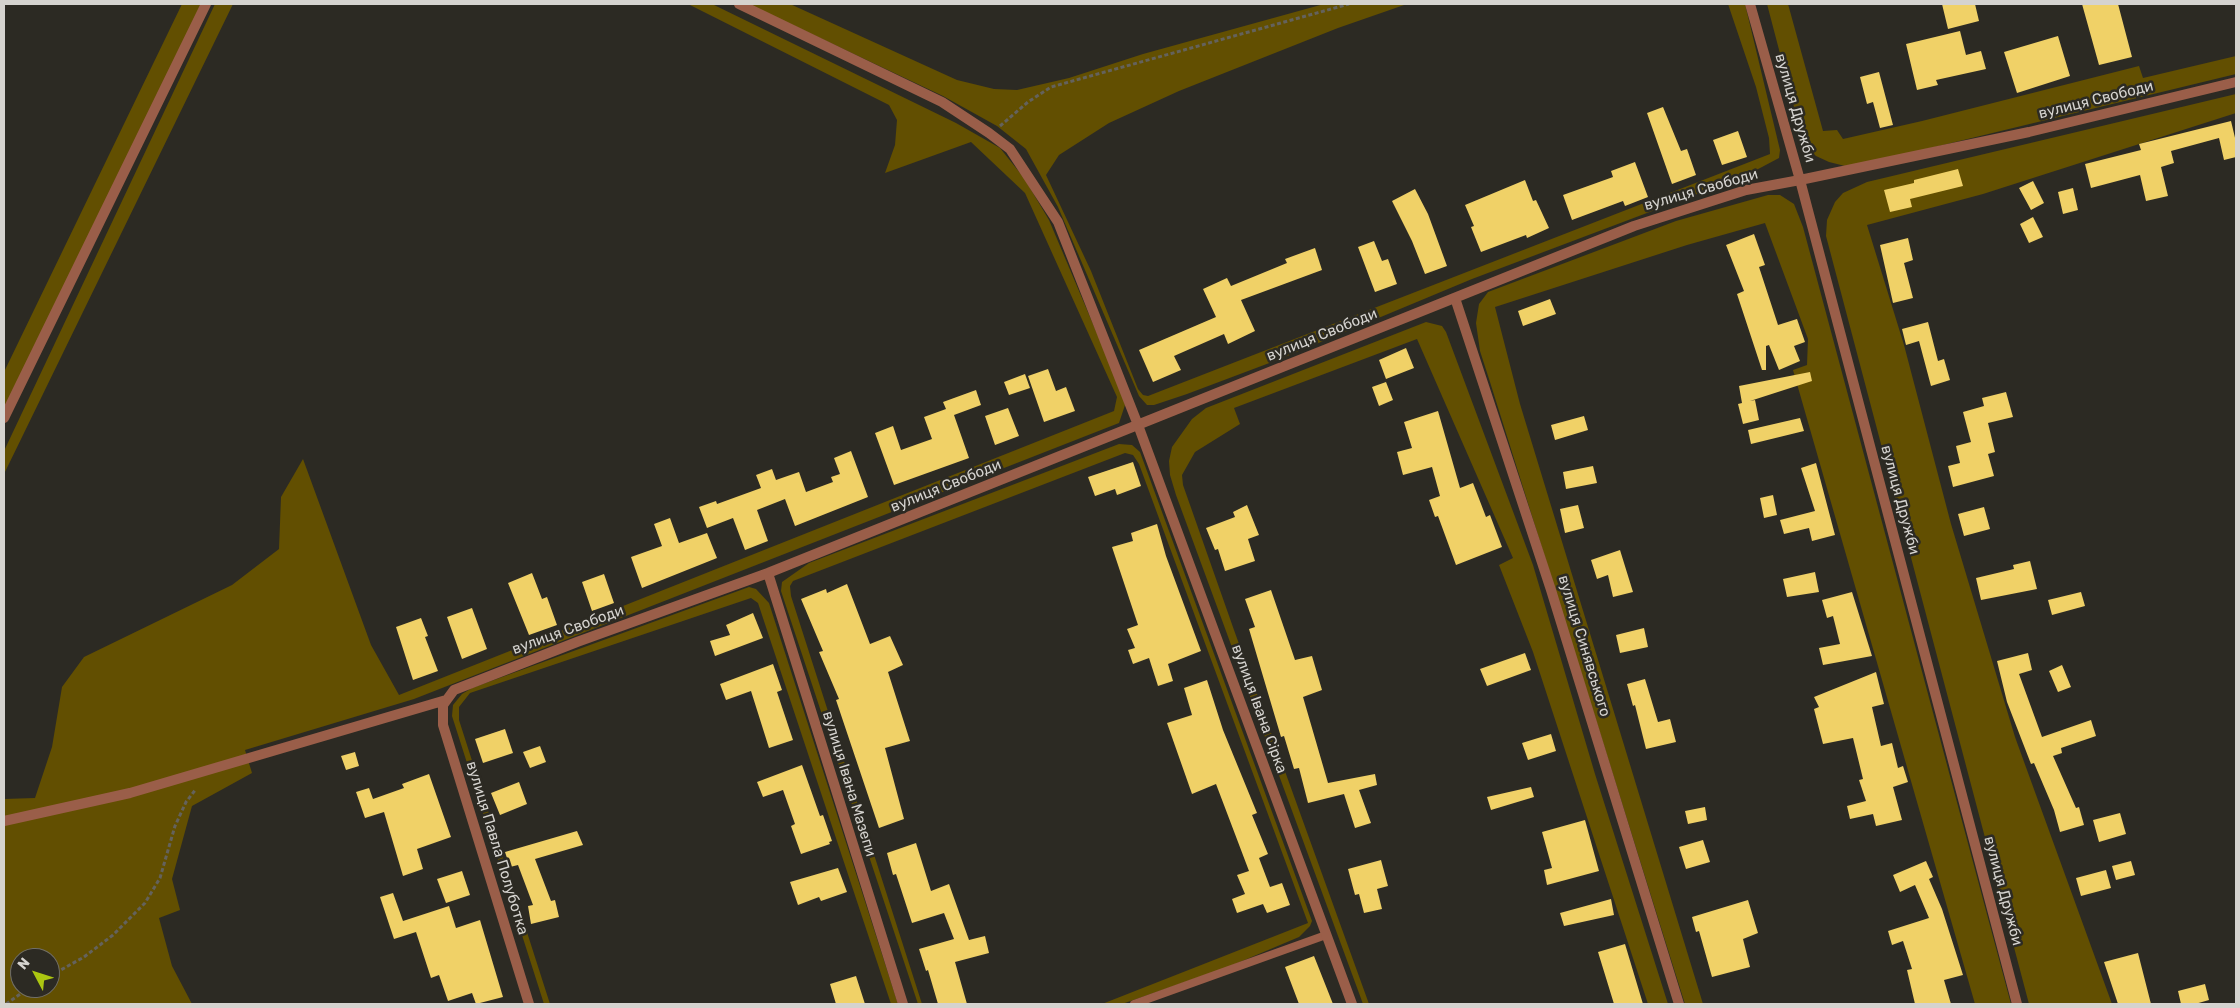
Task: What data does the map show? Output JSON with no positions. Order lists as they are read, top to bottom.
{
  "streets": {
    "street": [
      "вулиця Свободи",
      "вулиця Дружби",
      "вулиця Синявського",
      "вулиця Івана Сірка",
      "вулиця Івана Мазепи",
      "вулиця Павла Полуботка"
    ]
  },
  "crossings": [
    ["вулиця Свободи", "вулиця Дружби"],
    ["вулиця Свободи", "вулиця Синявського"],
    ["вулиця Свободи", "вулиця Івана Сірка"],
    ["вулиця Свободи", "вулиця Івана Мазепи"],
    ["вулиця Свободи", "вулиця Павла Полуботка"]
  ],
  "north": "top left"
}
